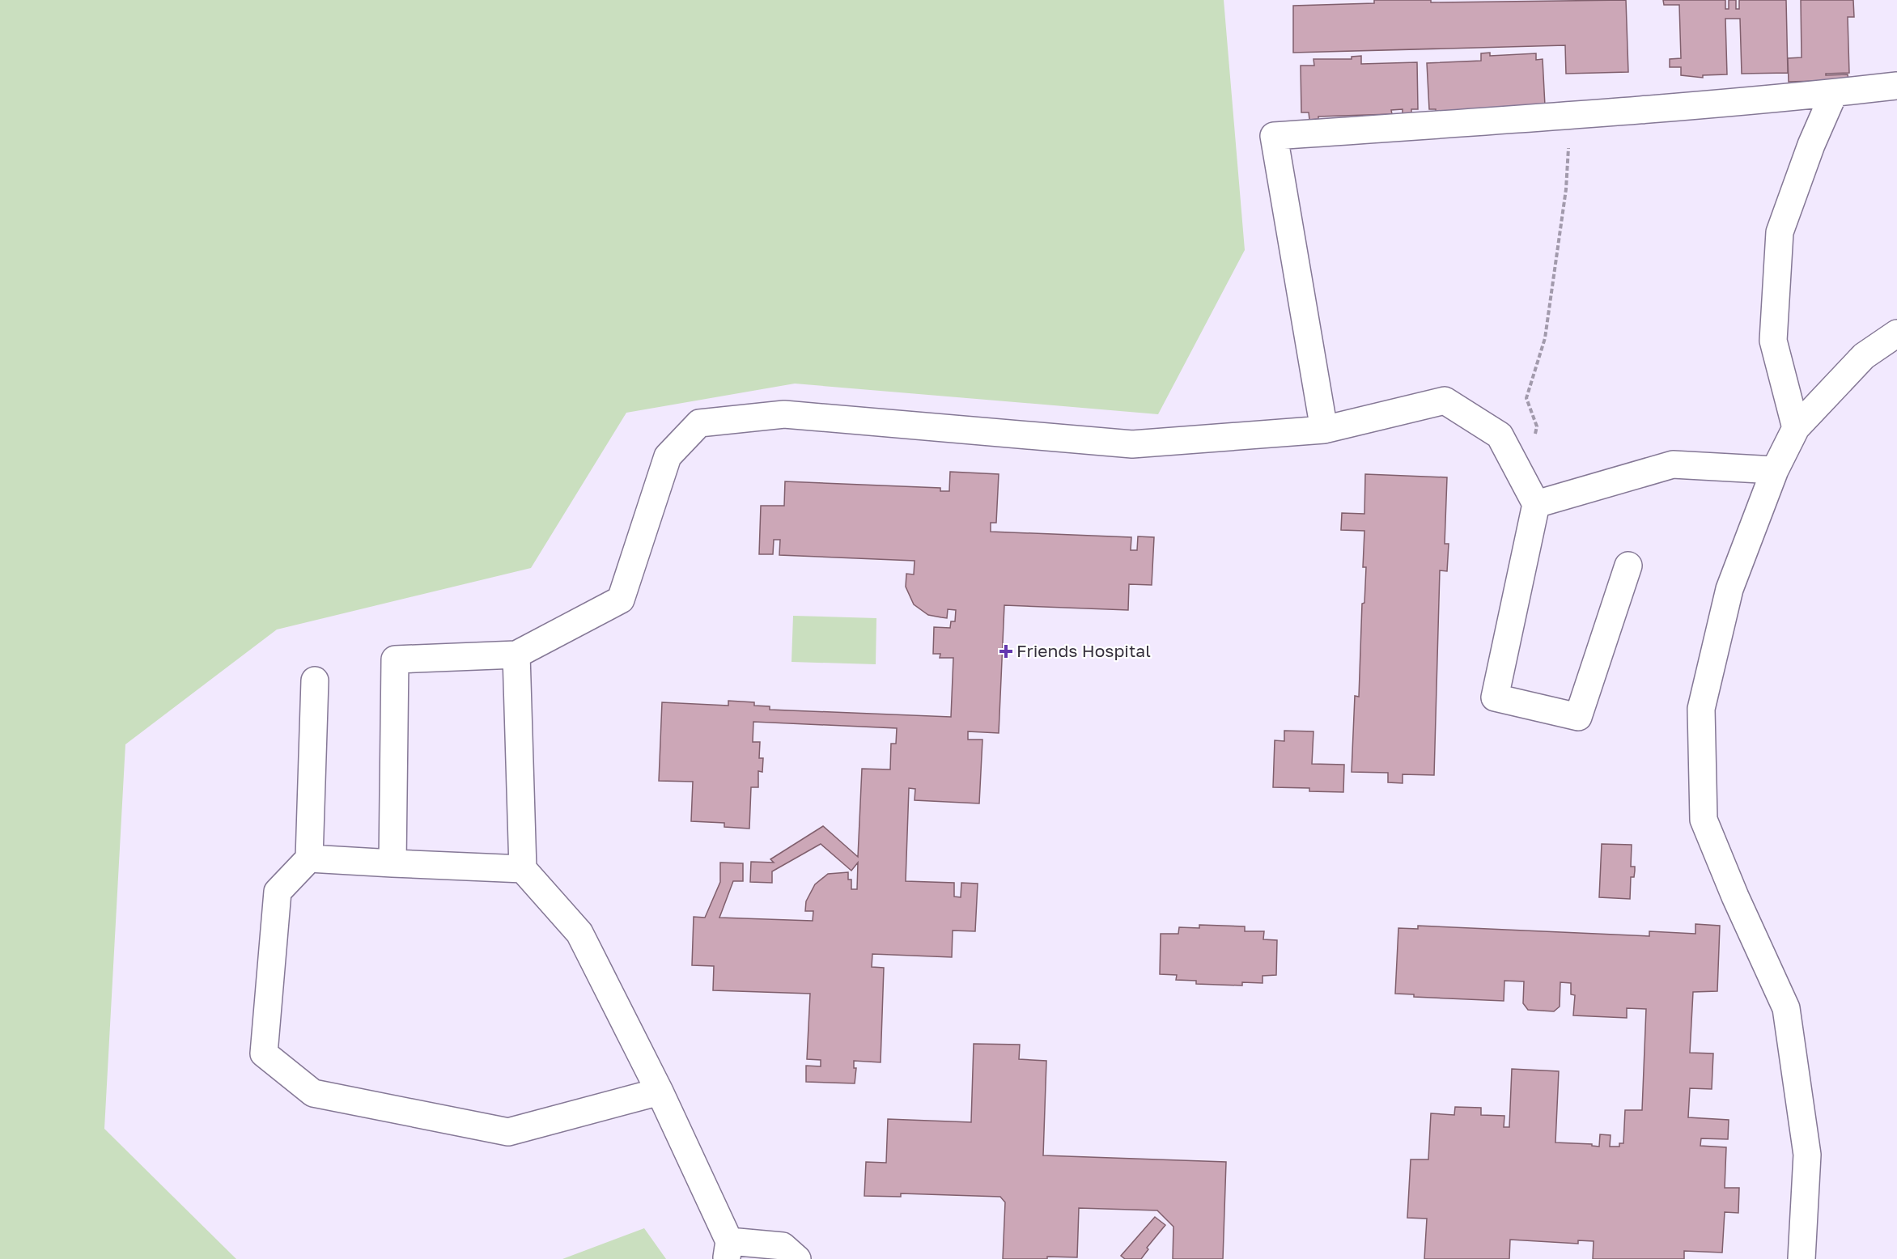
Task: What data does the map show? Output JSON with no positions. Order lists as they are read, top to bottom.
{
  "places": {
    "health": ["Friends Hospital"]
  }
}
